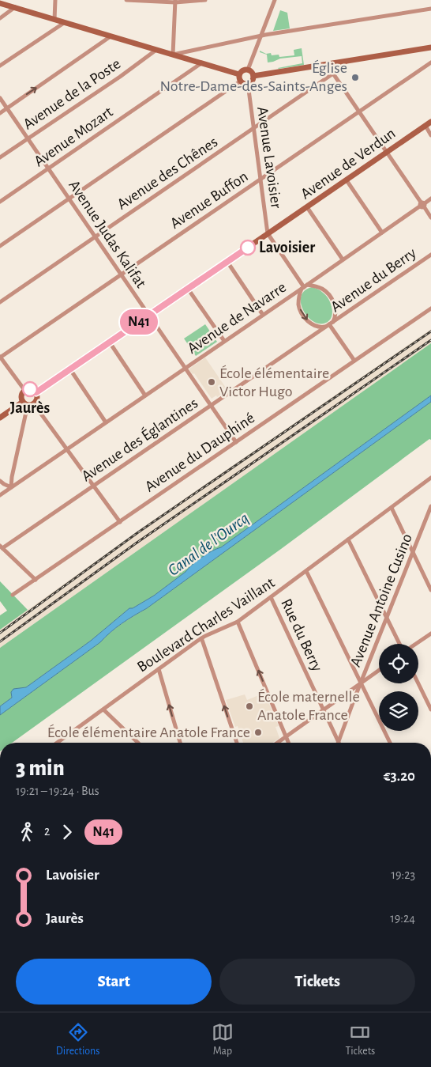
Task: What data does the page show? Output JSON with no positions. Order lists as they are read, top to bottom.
{
  "streets": {
    "street": [
      "Avenue de la Poste",
      "Avenue Mozart",
      "Avenue Lavoisier",
      "Avenue de Verdun",
      "Avenue des Chênes",
      "Avenue Buffon",
      "Avenue Judas Kalifat",
      "Avenue du Berry",
      "Avenue de Navarre",
      "Avenue des Églantines",
      "Avenue du Dauphiné",
      "Avenue Antoine Cusino",
      "Boulevard Charles Vaillant",
      "Rue du Berry"
    ]
  },
  "crossings": [
    ["Avenue de la Poste", "Avenue Judas Kalifat"],
    ["Avenue Mozart", "Avenue Judas Kalifat"],
    ["Avenue Lavoisier", "Avenue de Verdun"],
    ["Avenue Lavoisier", "Avenue des Chênes"],
    ["Avenue Lavoisier", "Avenue Buffon"],
    ["Avenue de Verdun", "Avenue Judas Kalifat"],
    ["Avenue des Chênes", "Avenue Judas Kalifat"],
    ["Avenue Buffon", "Avenue Judas Kalifat"],
    ["Avenue Judas Kalifat", "Avenue de Navarre"],
    ["Avenue Judas Kalifat", "Avenue des Églantines"],
    ["Avenue Judas Kalifat", "Avenue du Dauphiné"],
    ["Avenue du Berry", "Avenue de Navarre"],
    ["Avenue du Berry", "Avenue des Églantines"],
    ["Avenue de Navarre", "Avenue des Églantines"],
    ["Avenue Antoine Cusino", "Rue du Berry"],
    ["Boulevard Charles Vaillant", "Rue du Berry"]
  ],
  "water": ["Canal de l'Ourcq"],
  "places": [
    "Église Notre-Dame-des-Saints-Anges",
    "Lavoisier",
    "École élémentaire Victor Hugo",
    "Jaurès",
    "École maternelle Anatole France",
    "École élémentaire Anatole France"
  ],
  "lines": ["bus line N41"],
  "page": {
    "on_map": "N41",
    "heading": ["3 min", "19:21 – 19:24 · Bus", "€3.20"],
    "legs": ["2", "N41"],
    "list": [
      {
        "name": "Lavoisier",
        "value": "19:23"
      },
      {
        "name": "Jaurès",
        "value": "19:24"
      }
    ],
    "buttons": ["Start", "Tickets"],
    "tabs": ["Directions", "Map", "Tickets"]
  }
}
